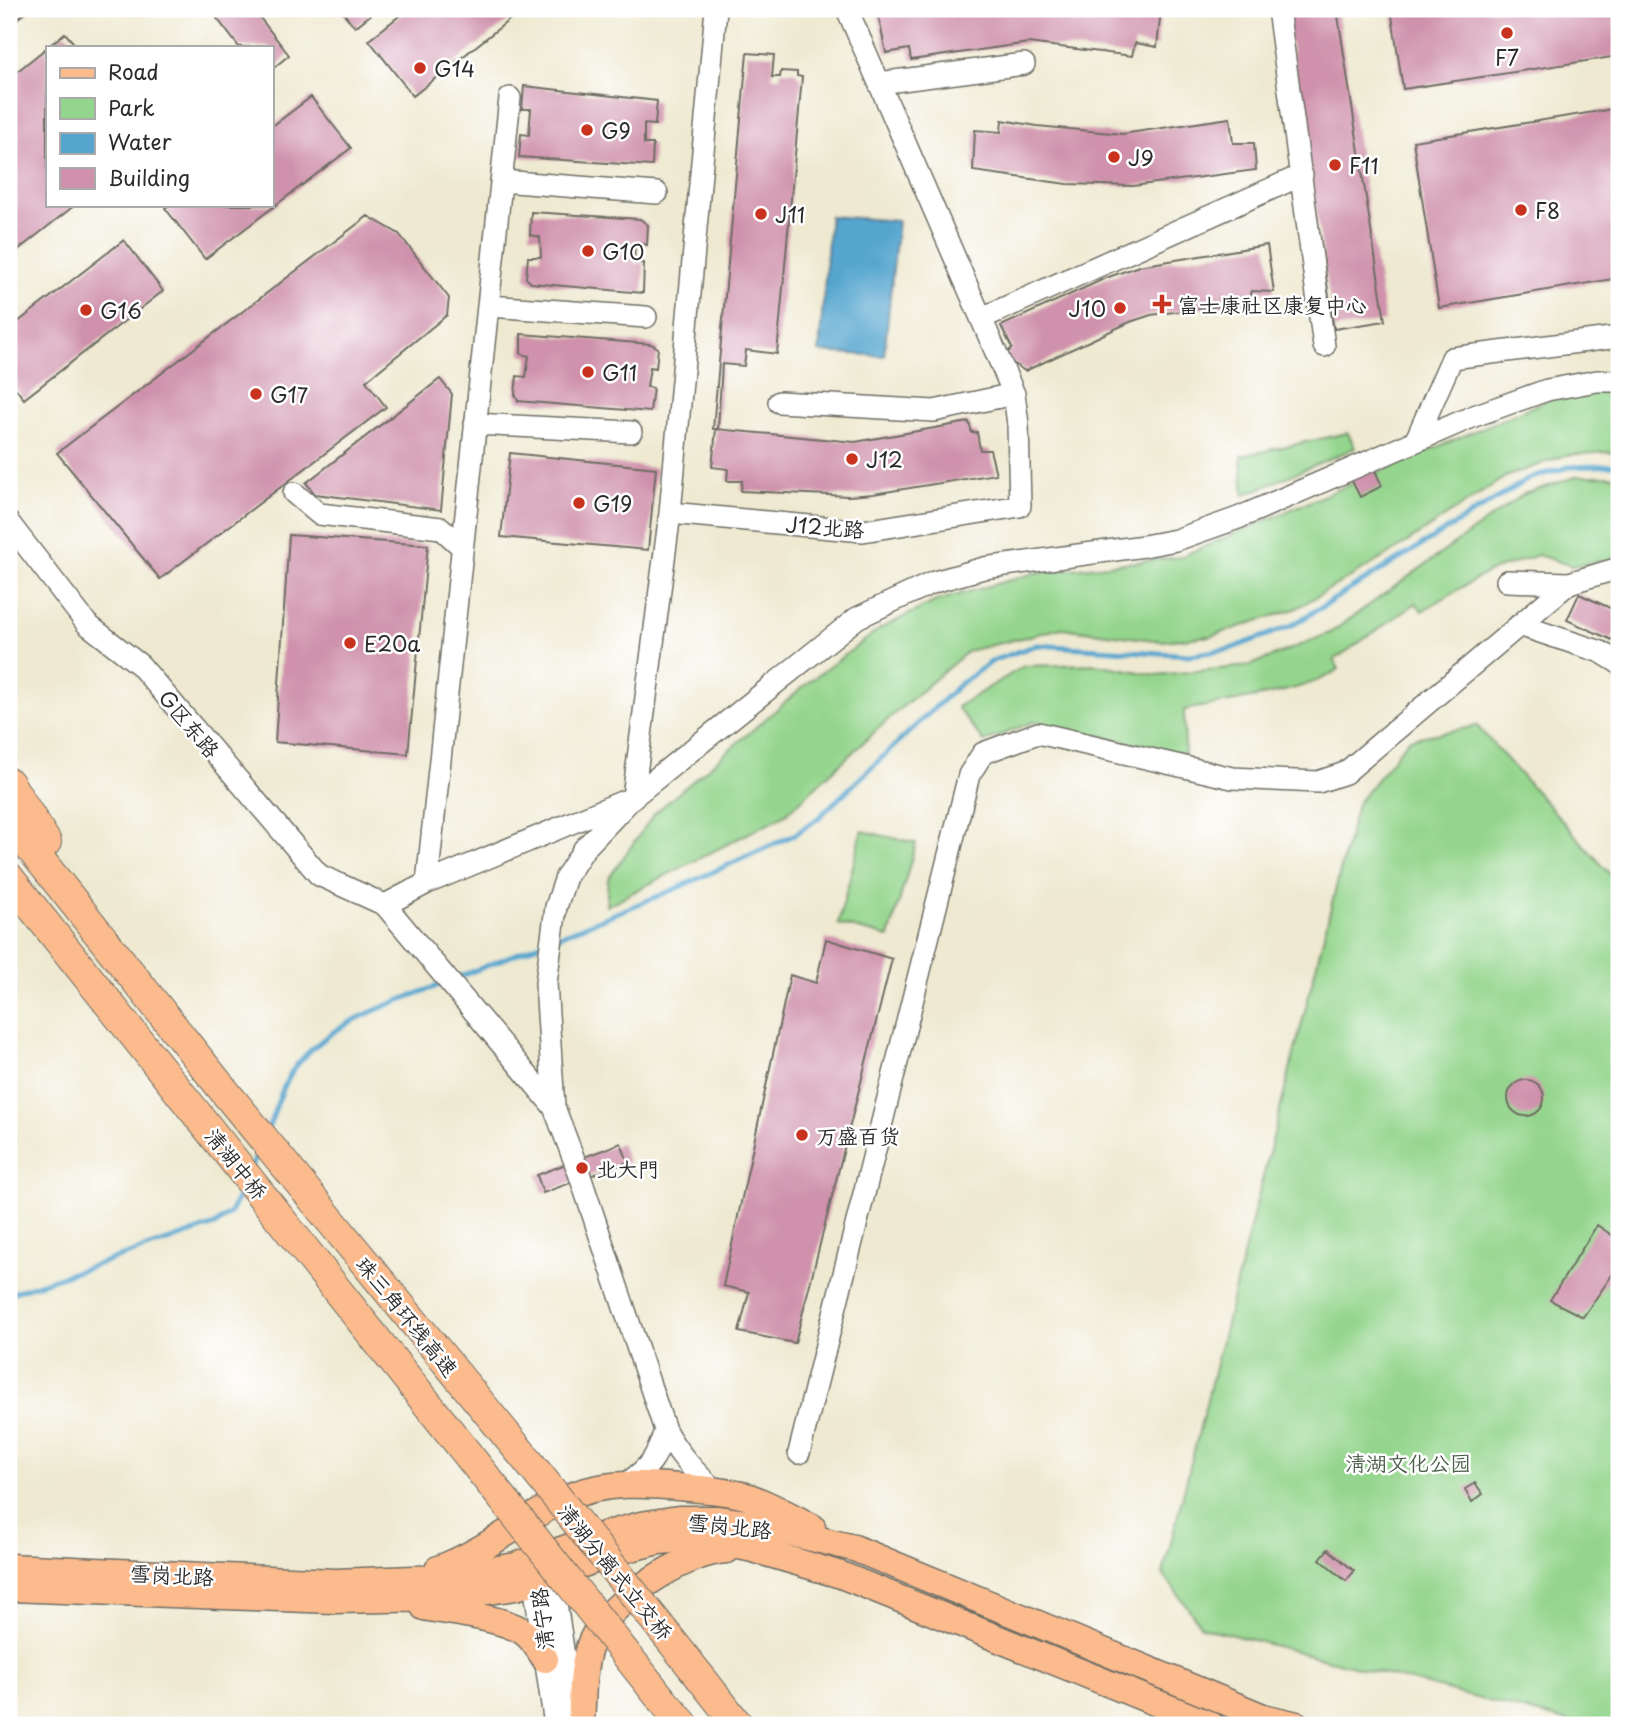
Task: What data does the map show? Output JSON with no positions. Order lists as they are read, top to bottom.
{
  "streets": {
    "highway": ["清湖中桥", "珠三角环线高速", "清湖分离式立交桥"],
    "main road": ["雪岗北路"],
    "street": ["J12北路", "G区东路", "清宁路"]
  },
  "crossings": [
    ["清湖中桥", "珠三角环线高速"],
    ["珠三角环线高速", "清湖分离式立交桥"],
    ["雪岗北路", "清宁路"]
  ],
  "parks": ["清湖文化公园"],
  "places": {
    "other": [
      "F7",
      "G14",
      "G9",
      "J9",
      "F11",
      "F8",
      "J11",
      "G10",
      "J10",
      "G16",
      "G11",
      "G17",
      "J12",
      "G19",
      "E20a",
      "万盛百货",
      "北大門"
    ],
    "health": ["富士康社区康复中心"]
  },
  "legend": [
    "Road",
    "Park",
    "Water",
    "Building"
  ]
}
